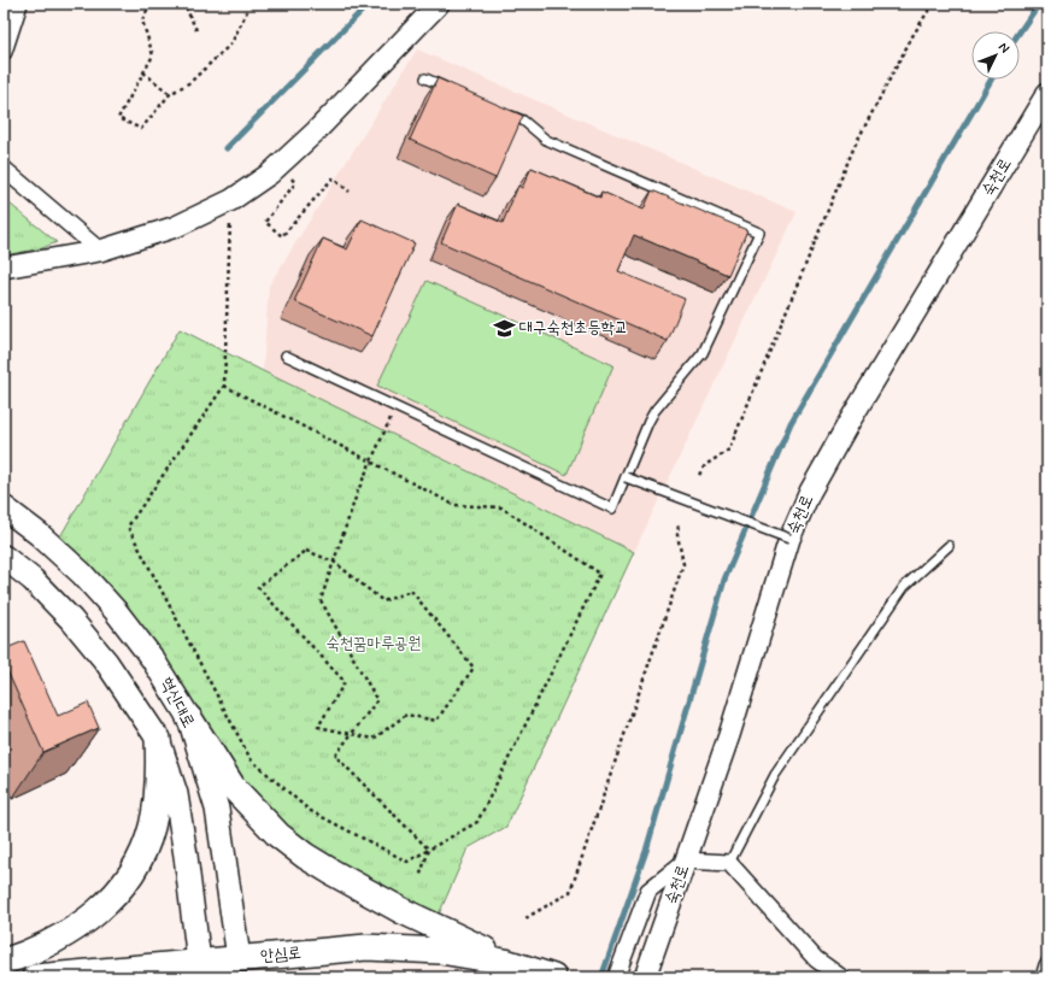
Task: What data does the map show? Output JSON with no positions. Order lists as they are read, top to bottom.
{
  "streets": {
    "main road": ["혁신대로", "안심로"],
    "street": ["숙천로"]
  },
  "crossings": [
    ["혁신대로", "안심로"]
  ],
  "parks": ["숙천꿈마루공원"],
  "places": {
    "school or university": ["대구숙천초등학교"]
  },
  "north": "top right"
}
